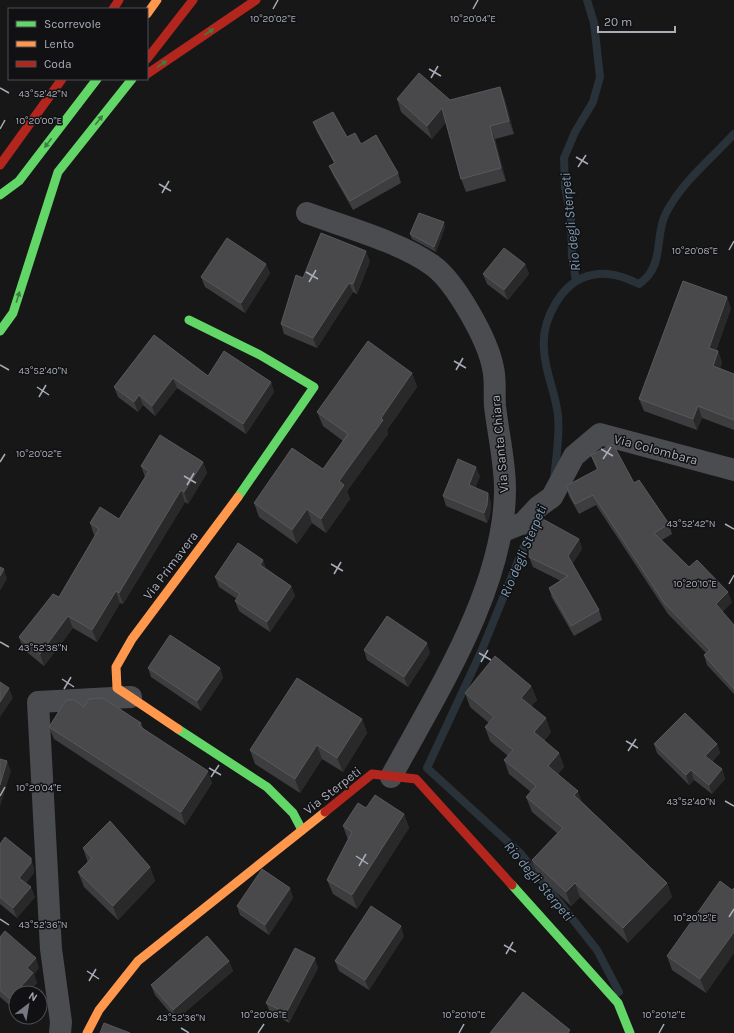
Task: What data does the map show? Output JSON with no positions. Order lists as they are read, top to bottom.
{
  "streets": {
    "main road": ["Via Primavera", "Via Sterpeti"],
    "street": ["Via Santa Chiara", "Via Colombara"]
  },
  "crossings": [
    ["Via Santa Chiara", "Via Colombara"],
    ["Via Santa Chiara", "Via Sterpeti"],
    ["Via Primavera", "Via Sterpeti"]
  ],
  "water": ["Rio degli Sterpeti"],
  "legend": ["Scorrevole", "Lento", "Coda"],
  "scale_bar": "20 m",
  "north": "top right",
  "coordinates": [
    "10°20'02\"E",
    "10°20'04\"E",
    "43°52'42\"N",
    "10°20'00\"E",
    "10°20'08\"E",
    "43°52'40\"N",
    "10°20'10\"E",
    "43°52'38\"N",
    "10°20'12\"E",
    "43°52'36\"N"
  ]
}
